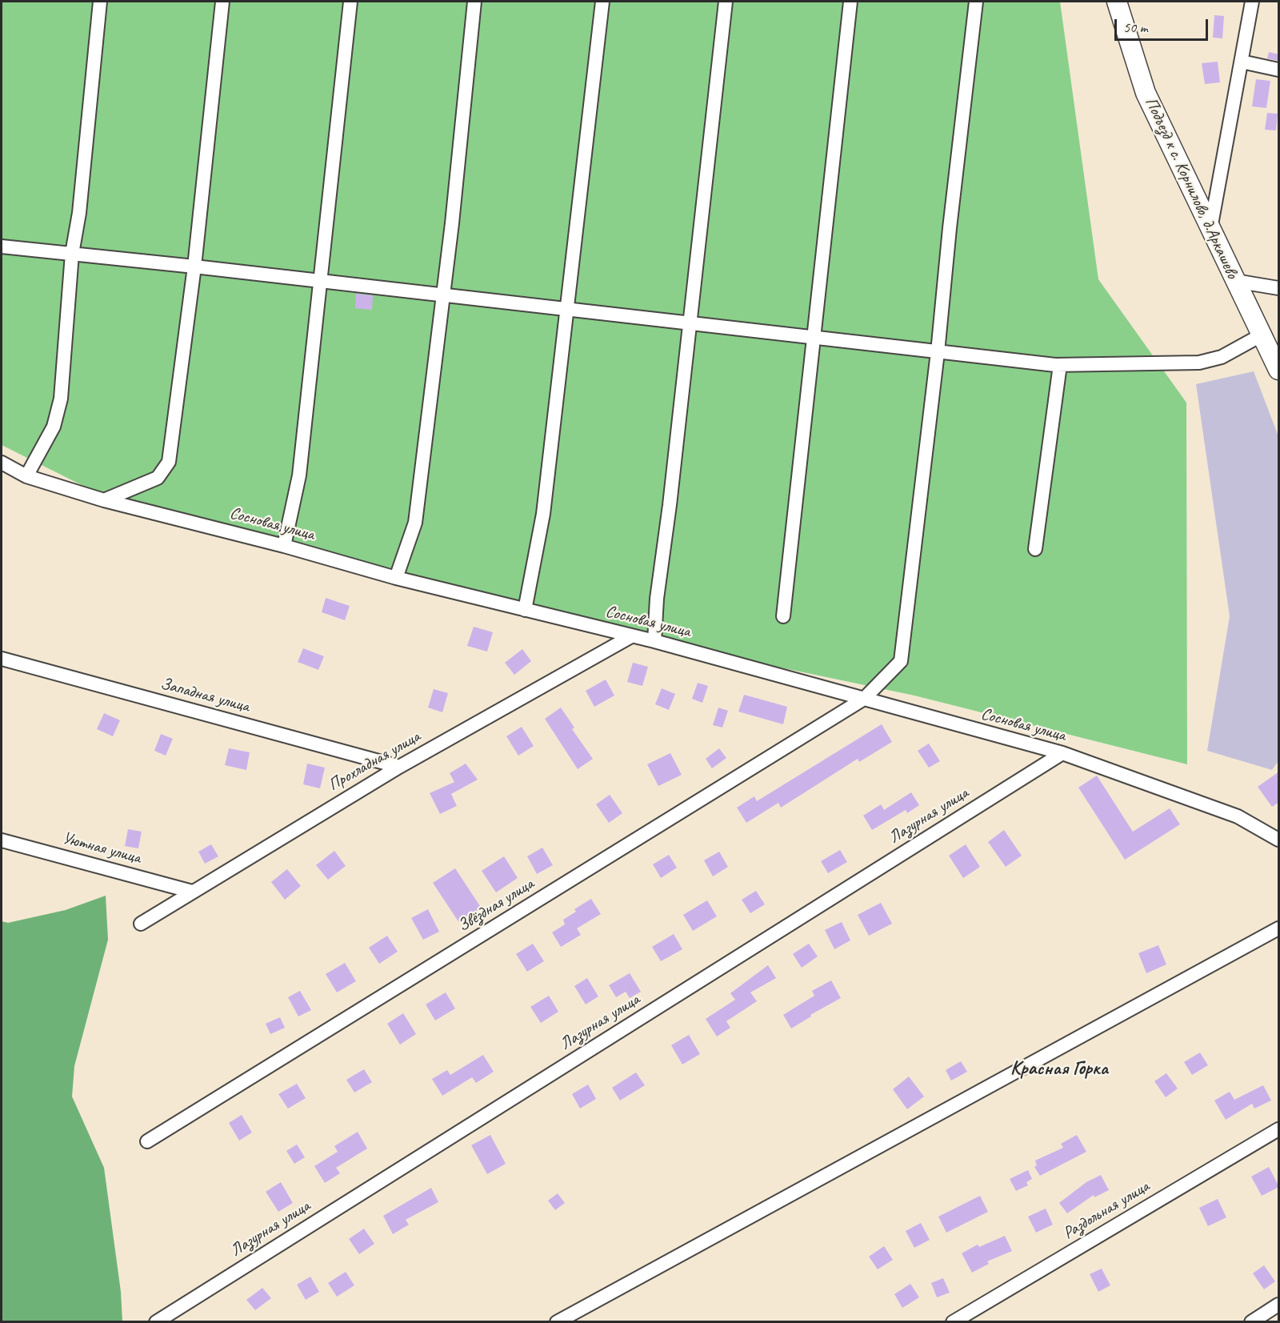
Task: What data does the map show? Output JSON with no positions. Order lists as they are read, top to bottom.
{
  "streets": {
    "street": [
      "Подъезд к с. Корнилово, д.Аркашево",
      "Сосновая улица",
      "Западная улица",
      "Прохладная улица",
      "Лазурная улица",
      "Уютная улица",
      "Звёздная улица",
      "Раздольная улица"
    ]
  },
  "crossings": [
    ["Сосновая улица", "Прохладная улица"],
    ["Сосновая улица", "Лазурная улица"],
    ["Сосновая улица", "Звёздная улица"],
    ["Западная улица", "Прохладная улица"],
    ["Прохладная улица", "Уютная улица"]
  ],
  "districts": ["Красная Горка"],
  "scale_bar": "50 m"
}
